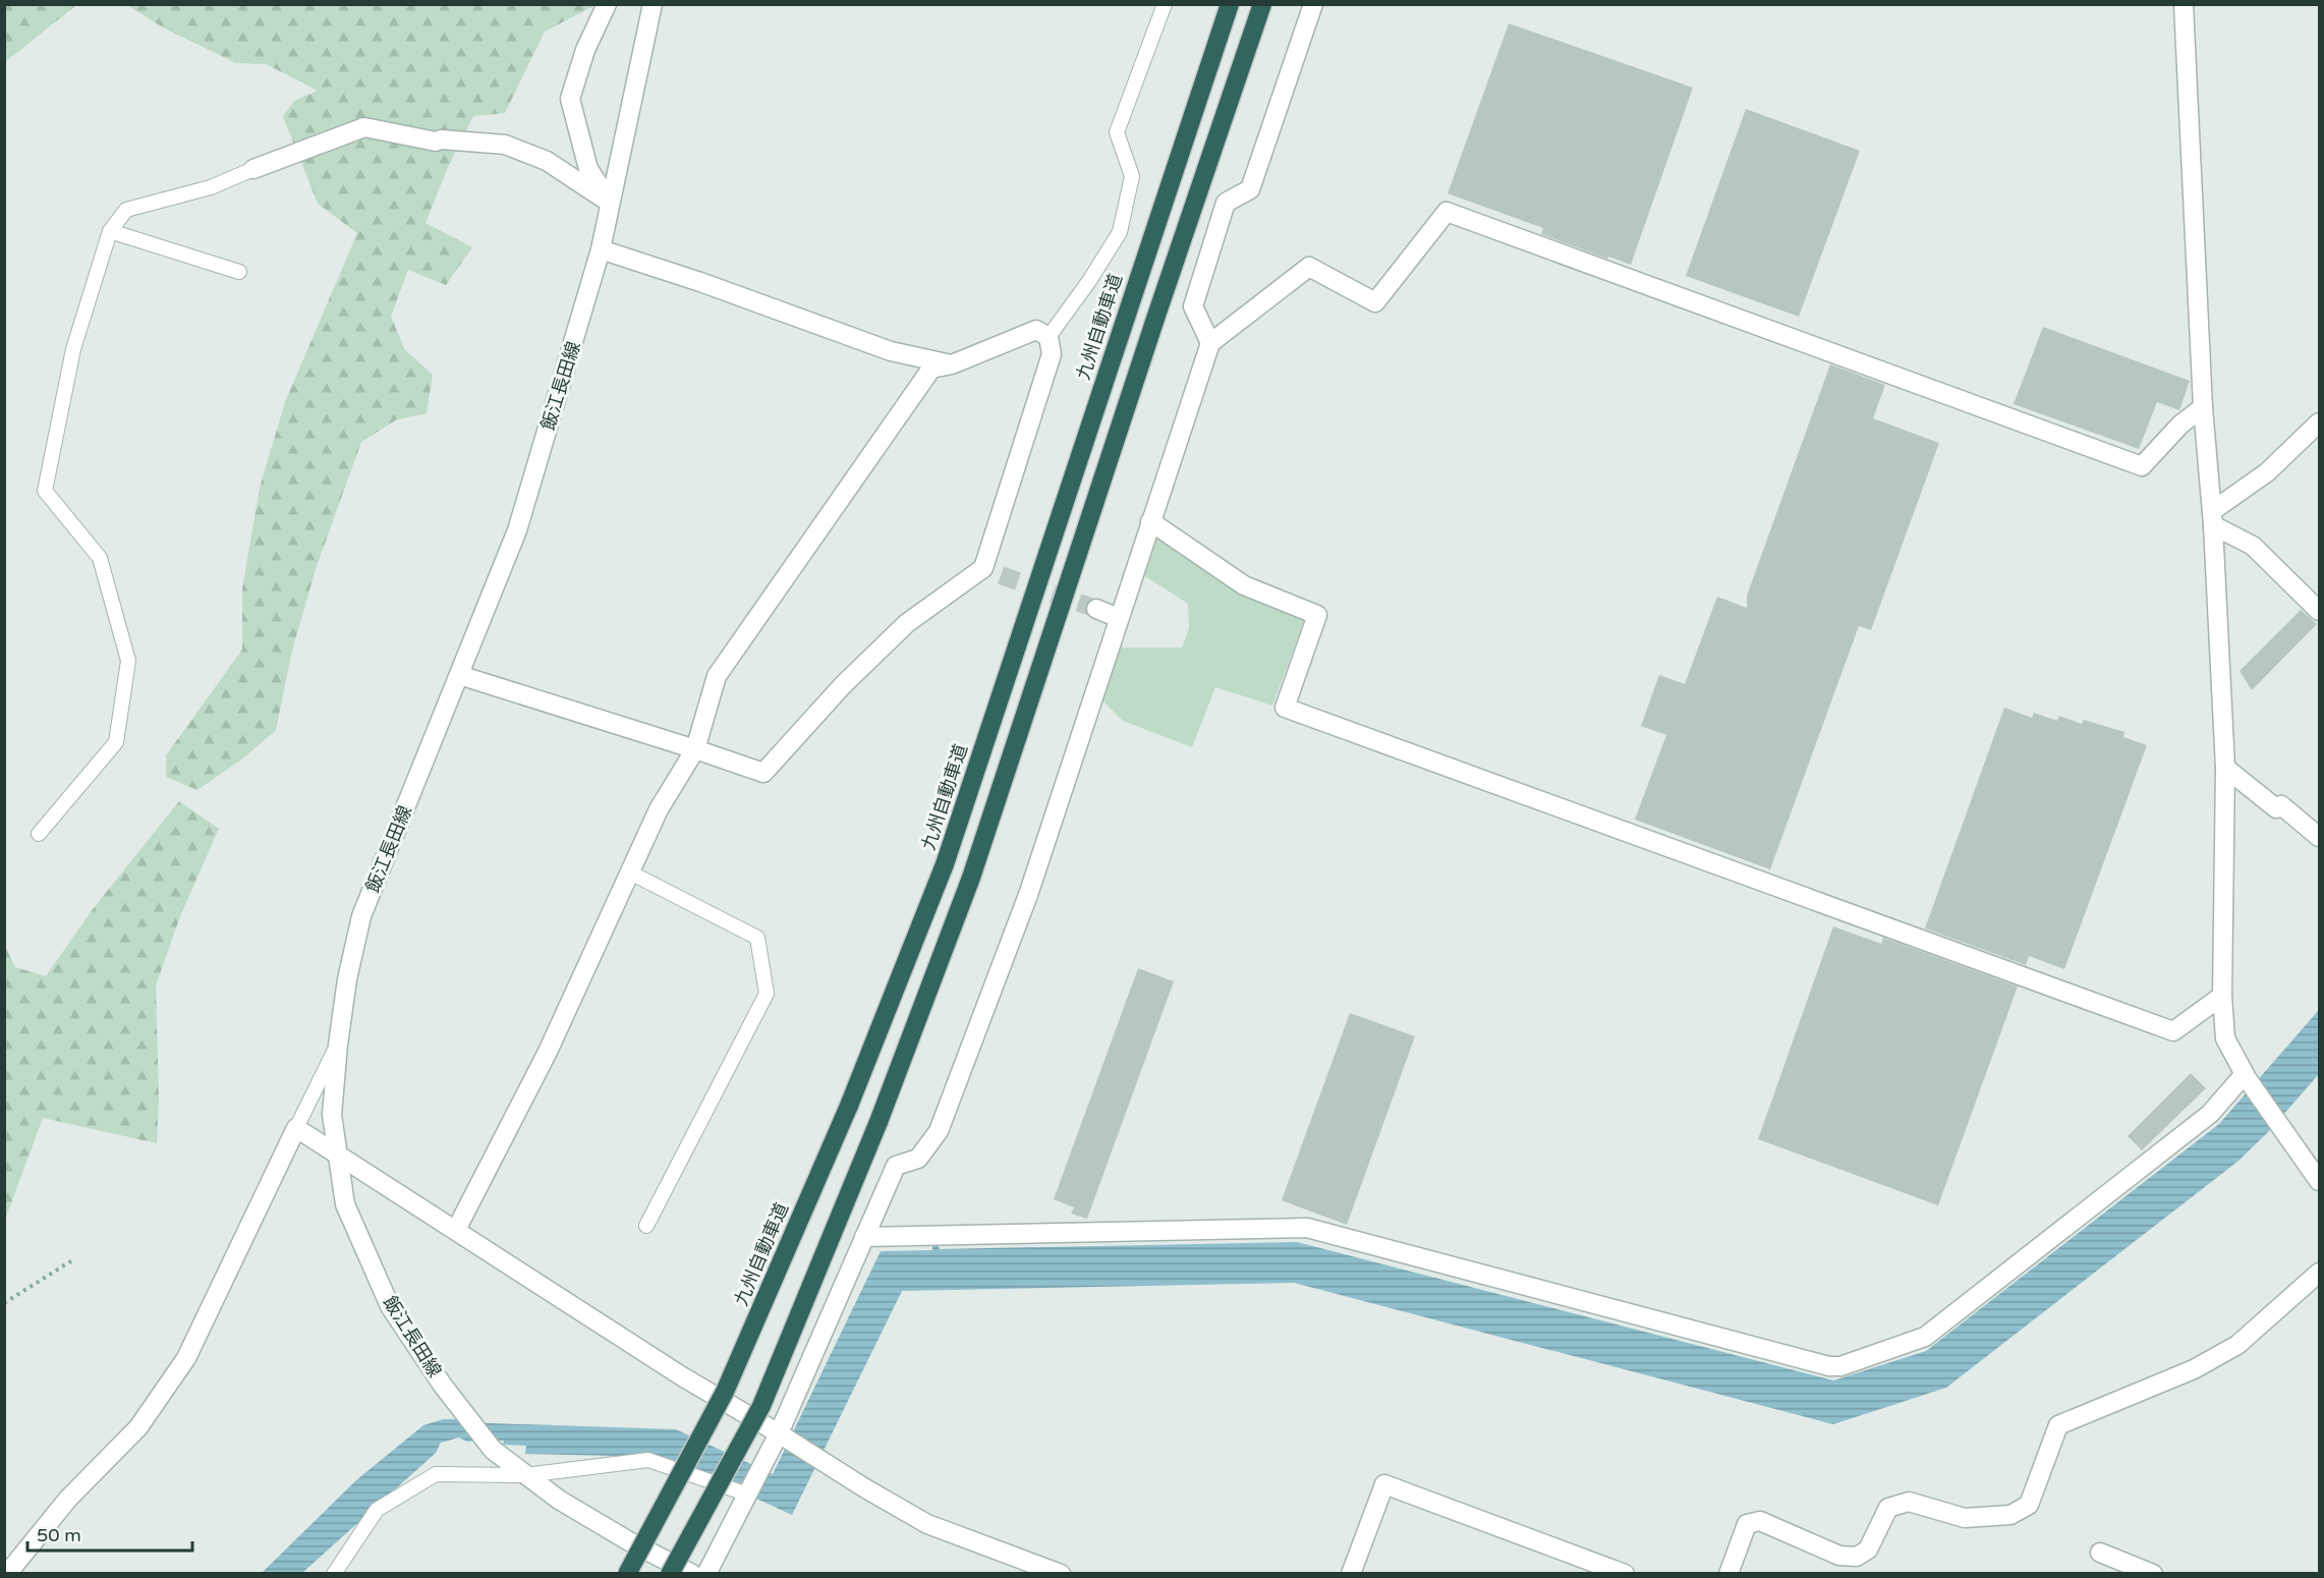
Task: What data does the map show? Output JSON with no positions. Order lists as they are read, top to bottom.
{
  "streets": {
    "highway": ["九州自動車道"],
    "street": ["飯江長田線"]
  },
  "scale_bar": "50 m"
}
